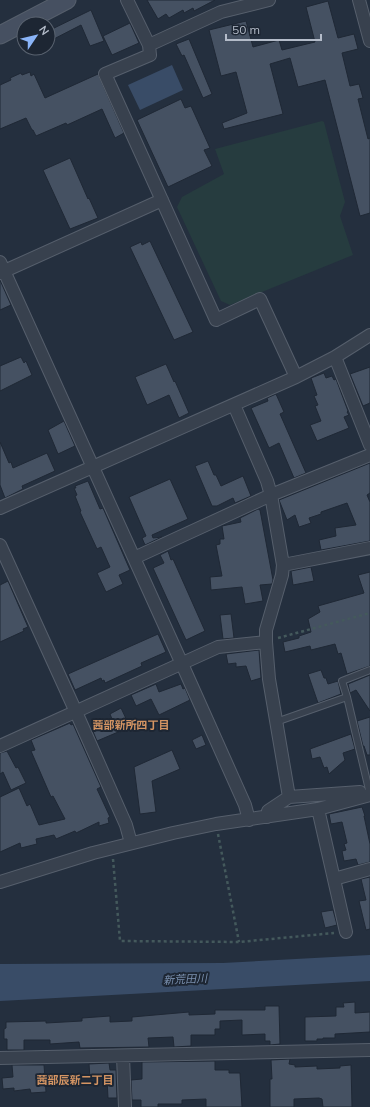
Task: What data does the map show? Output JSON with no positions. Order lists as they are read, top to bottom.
{
  "districts": ["茜部新所四丁目", "茜部辰新二丁目"],
  "water": ["新荒田川"],
  "scale_bar": "50 m",
  "north": "top right"
}
